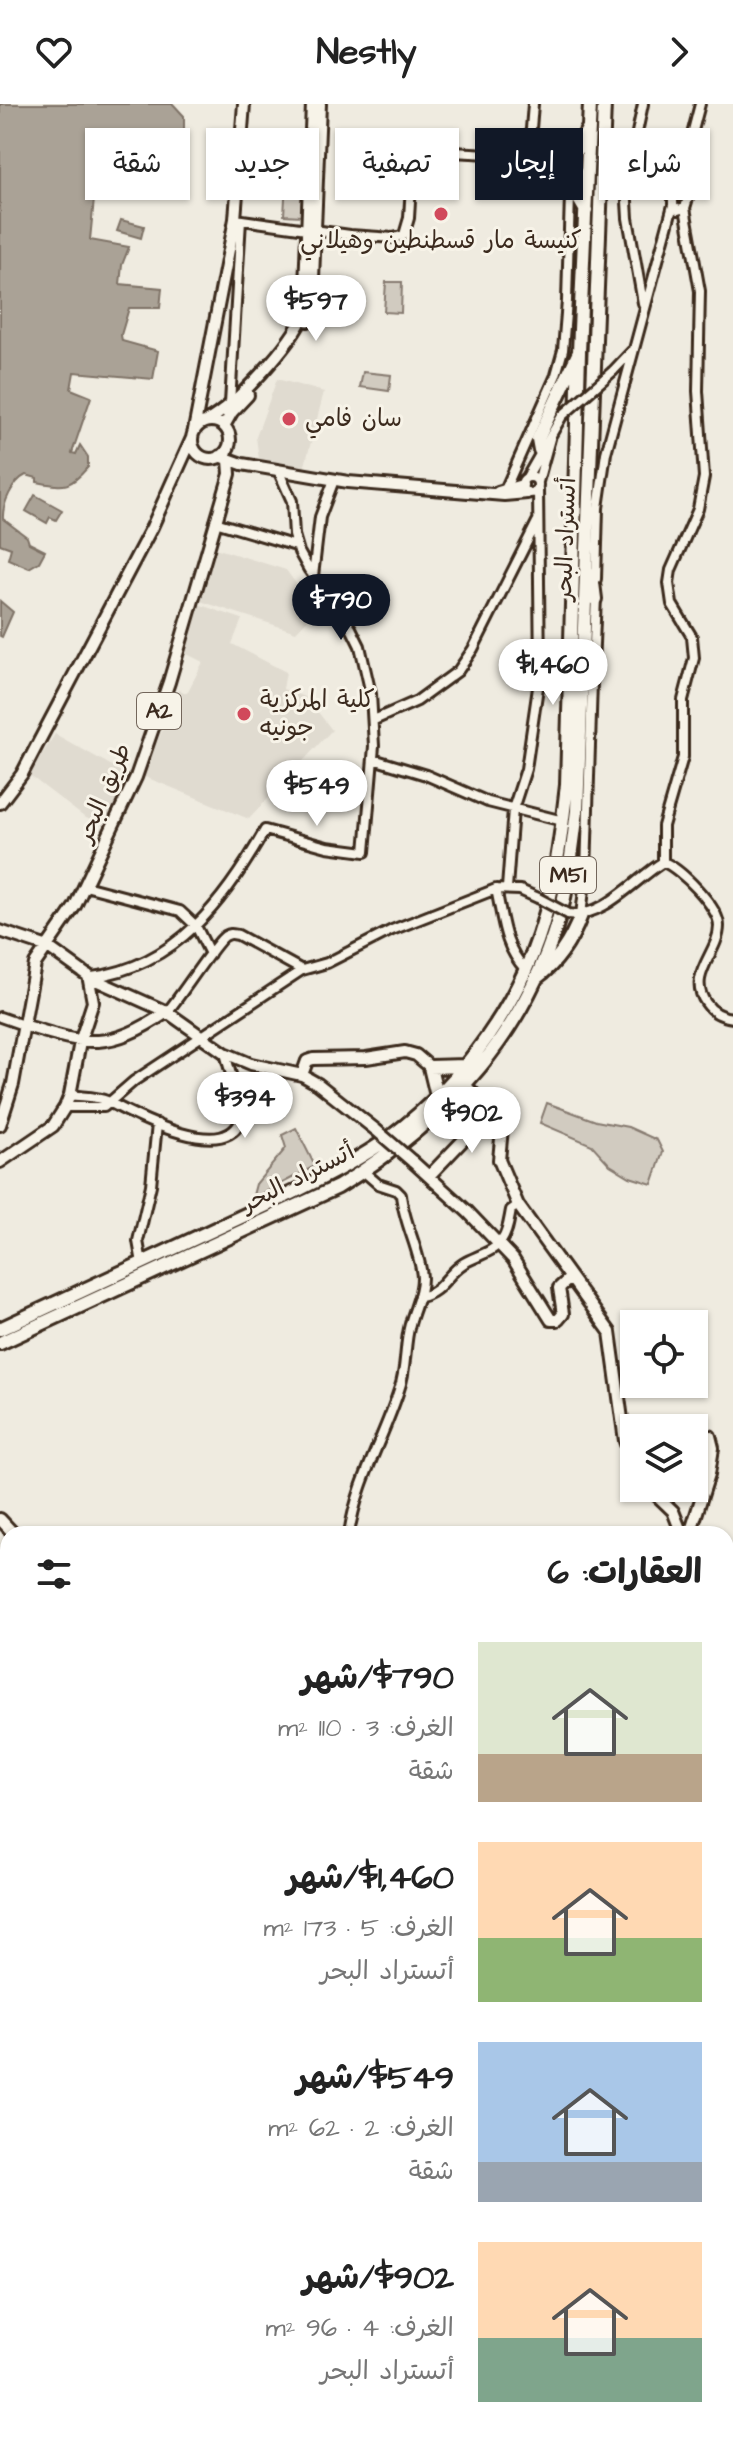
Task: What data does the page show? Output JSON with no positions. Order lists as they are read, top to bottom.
{
  "streets": {
    "highway": ["أتستراد البحر", "M51"],
    "main road": ["A2", "طريق البحر"]
  },
  "crossings": [
    ["A2", "طريق البحر"]
  ],
  "places": ["كنيسة مار قسطنطين وهيلاني", "سان فامي", "كلية المركزية جونيه"],
  "page": {
    "header": "Nestly",
    "chip": [
      "شراء",
      "إيجار",
      "تصفية",
      "جديد",
      "شقة"
    ],
    "price": [
      "$597",
      "$790",
      "$1,460",
      "$549",
      "$394",
      "$902"
    ],
    "heading": "العقارات: 6",
    "list": [
      {
        "name": "$790/شهر",
        "note": "الغرف: 3 · 110 m² · شقة"
      },
      {
        "name": "$1,460/شهر",
        "note": "الغرف: 5 · 173 m² · أتستراد البحر"
      },
      {
        "name": "$549/شهر",
        "note": "الغرف: 2 · 62 m² · شقة"
      },
      {
        "name": "$902/شهر",
        "note": "الغرف: 4 · 96 m² · أتستراد البحر"
      }
    ]
  }
}
